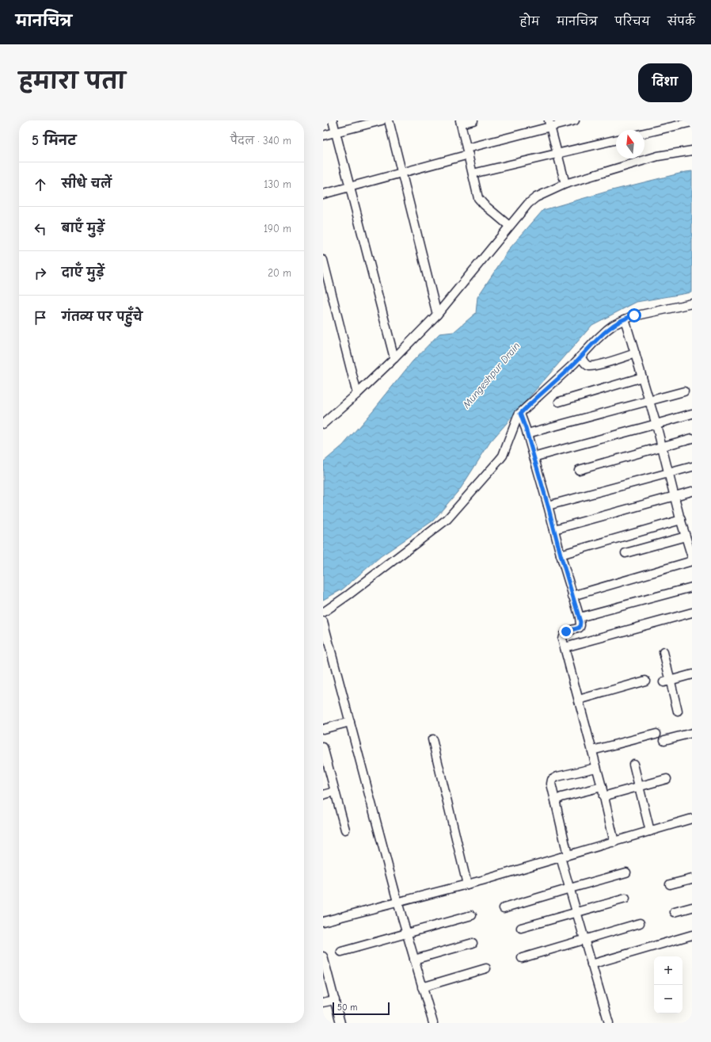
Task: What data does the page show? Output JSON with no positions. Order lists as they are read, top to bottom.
{
  "water": ["Mungeshpur Drain"],
  "scale_bar": "50 m",
  "north": "top",
  "page": {
    "header": "मानचित्र",
    "nav": [
      "होम",
      "मानचित्र",
      "परिचय",
      "संपर्क"
    ],
    "title": "हमारा पता",
    "buttons": "दिशा",
    "heading": ["5 मिनट", "पैदल · 340 m"],
    "list": [
      ["सीधे चलें", "130 m"],
      ["बाएँ मुड़ें", "190 m"],
      ["दाएँ मुड़ें", "20 m"],
      "गंतव्य पर पहुँचे"
    ],
    "map_buttons": ["+", "−"],
    "scale": "50 m"
  }
}
